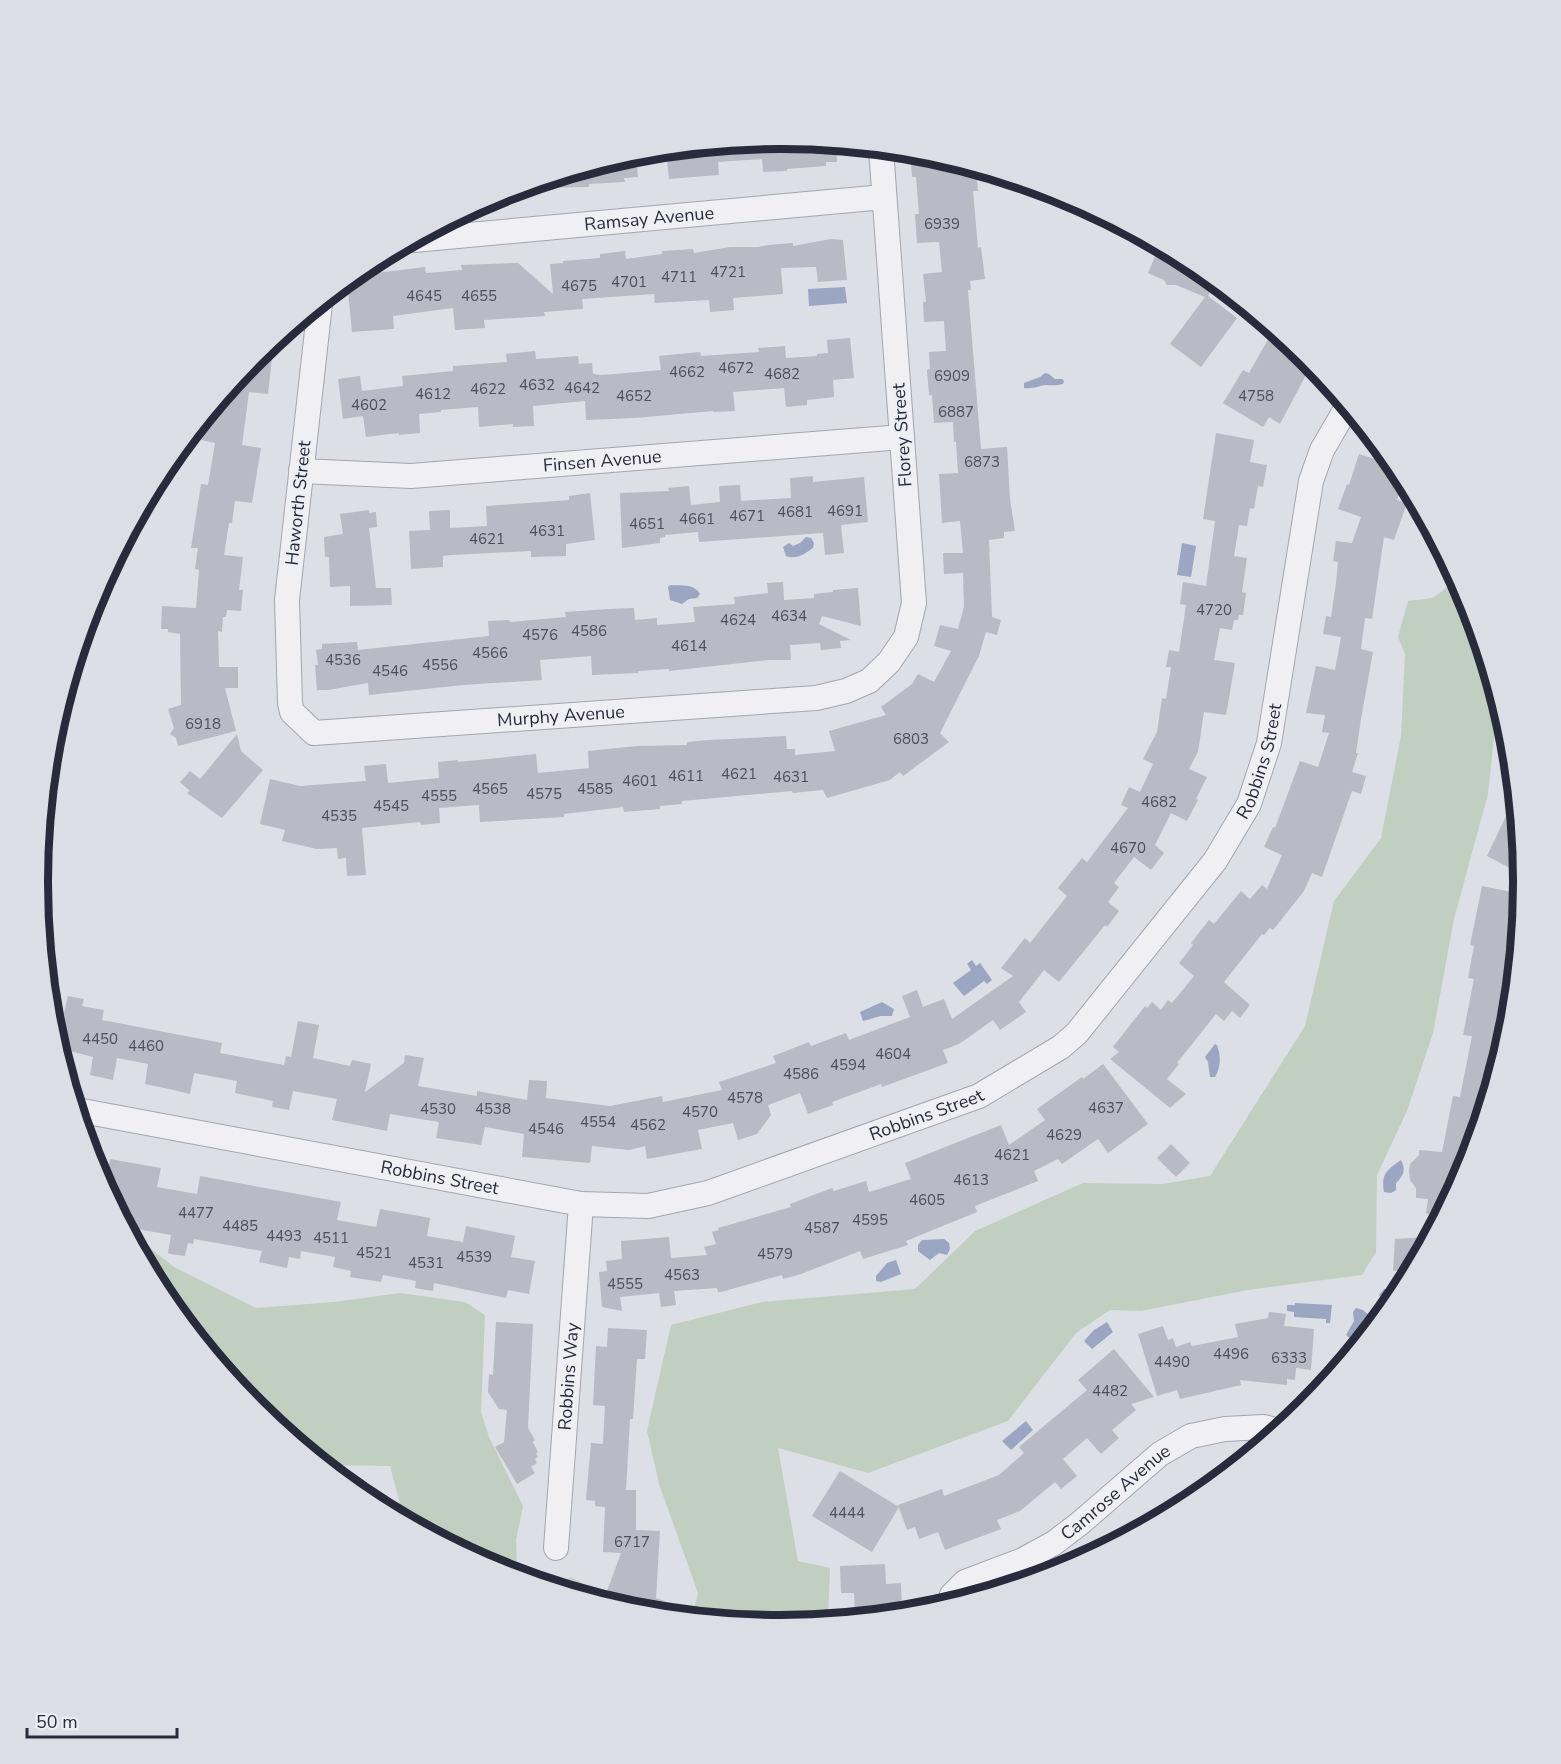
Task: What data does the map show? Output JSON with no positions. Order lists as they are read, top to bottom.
{
  "streets": {
    "street": [
      "Ramsay Avenue",
      "Florey Street",
      "Finsen Avenue",
      "Haworth Street",
      "Murphy Avenue",
      "Robbins Street",
      "Robbins Way",
      "Camrose Avenue"
    ]
  },
  "crossings": [
    ["Ramsay Avenue", "Florey Street"],
    ["Florey Street", "Finsen Avenue"],
    ["Florey Street", "Murphy Avenue"],
    ["Finsen Avenue", "Haworth Street"],
    ["Haworth Street", "Murphy Avenue"],
    ["Robbins Street", "Robbins Way"]
  ],
  "house_numbers": [
    "6939",
    "4721",
    "4711",
    "4701",
    "4675",
    "4645",
    "4655",
    "4672",
    "4662",
    "4682",
    "6909",
    "4632",
    "4642",
    "4622",
    "4612",
    "4652",
    "4758",
    "4602",
    "6887",
    "6873",
    "4691",
    "4681",
    "4671",
    "4661",
    "4651",
    "4631",
    "4621",
    "4720",
    "4634",
    "4624",
    "4586",
    "4576",
    "4614",
    "4566",
    "4536",
    "4556",
    "4546",
    "6918",
    "6803",
    "4621",
    "4611",
    "4631",
    "4601",
    "4565",
    "4585",
    "4575",
    "4555",
    "4682",
    "4545",
    "4535",
    "4670",
    "4450",
    "4460",
    "4604",
    "4594",
    "4586",
    "4578",
    "4637",
    "4530",
    "4538",
    "4570",
    "4554",
    "4562",
    "4546",
    "4629",
    "4621",
    "4613",
    "4605",
    "4477",
    "4595",
    "4485",
    "4587",
    "4493",
    "4511",
    "4521",
    "4579",
    "4539",
    "4531",
    "4563",
    "4555",
    "4496",
    "6333",
    "4490",
    "4482",
    "4444",
    "6717"
  ],
  "scale_bar": "50 m"
}
